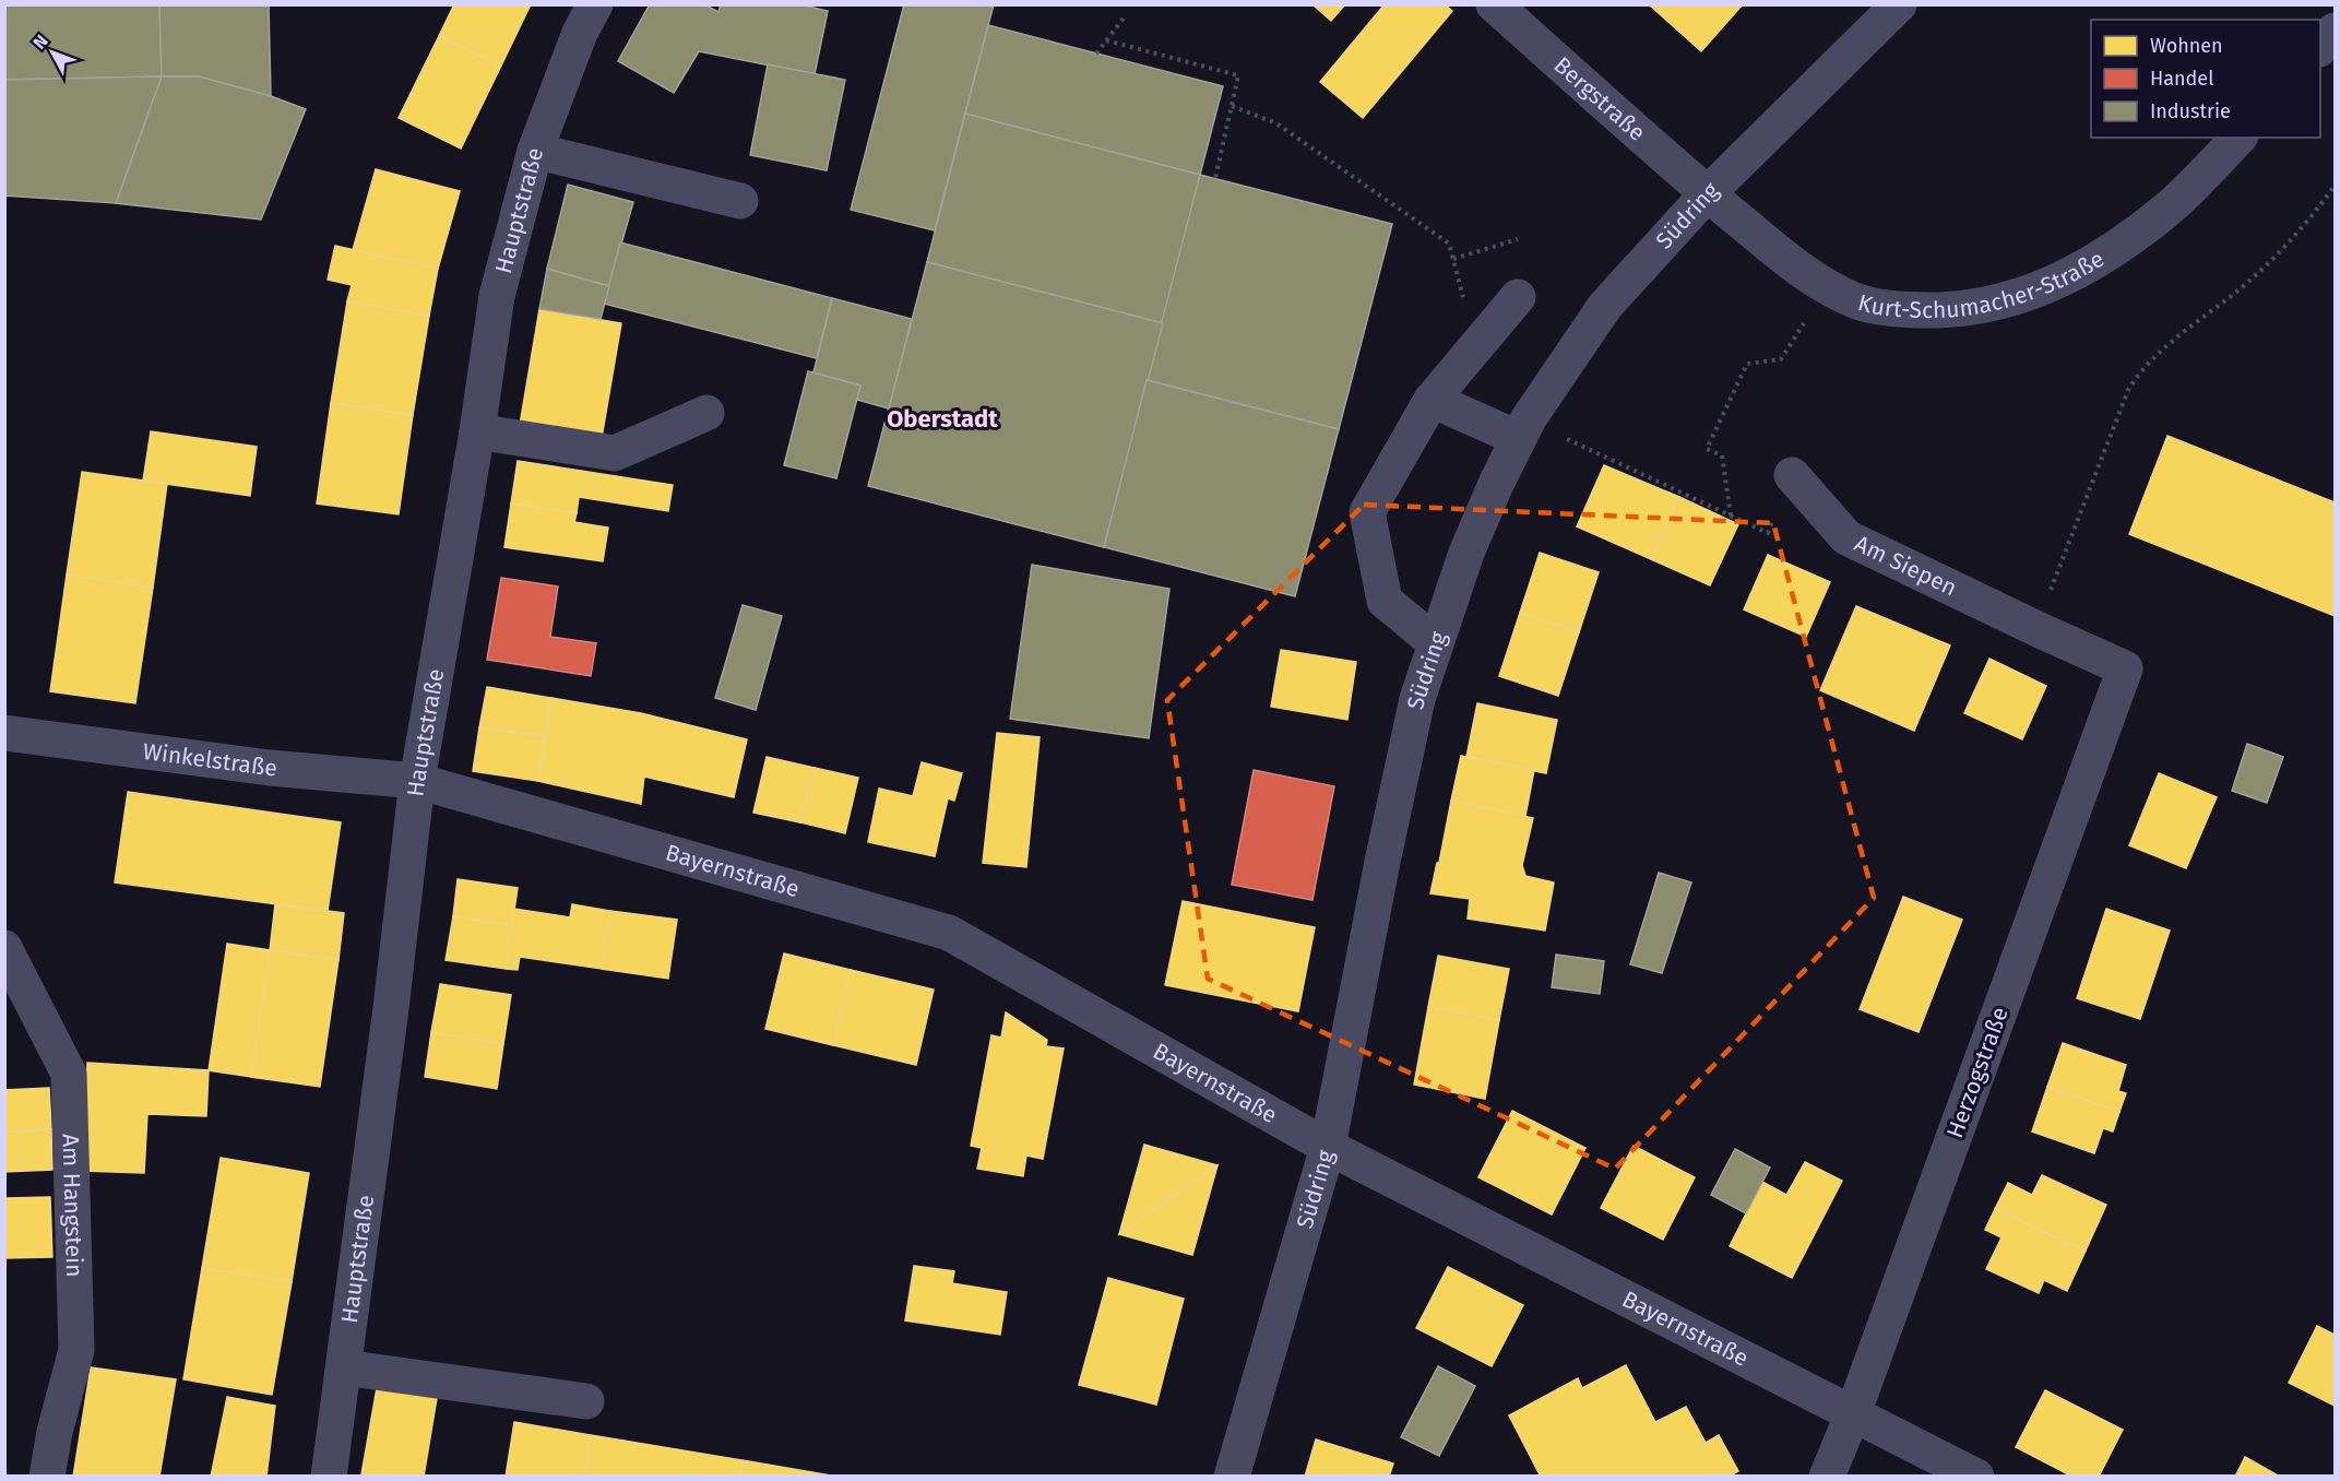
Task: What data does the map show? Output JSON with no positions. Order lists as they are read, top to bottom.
{
  "streets": {
    "street": [
      "Bergstraße",
      "Hauptstraße",
      "Südring",
      "Kurt-Schumacher-Straße",
      "Am Siepen",
      "Winkelstraße",
      "Bayernstraße",
      "Herzogstraße",
      "Am Hangstein"
    ]
  },
  "crossings": [
    ["Bergstraße", "Südring"],
    ["Bergstraße", "Kurt-Schumacher-Straße"],
    ["Hauptstraße", "Winkelstraße"],
    ["Hauptstraße", "Bayernstraße"],
    ["Südring", "Kurt-Schumacher-Straße"],
    ["Südring", "Bayernstraße"],
    ["Am Siepen", "Herzogstraße"],
    ["Winkelstraße", "Bayernstraße"],
    ["Bayernstraße", "Herzogstraße"]
  ],
  "districts": ["Oberstadt"],
  "legend": ["Wohnen", "Handel", "Industrie"],
  "north": "top left"
}
